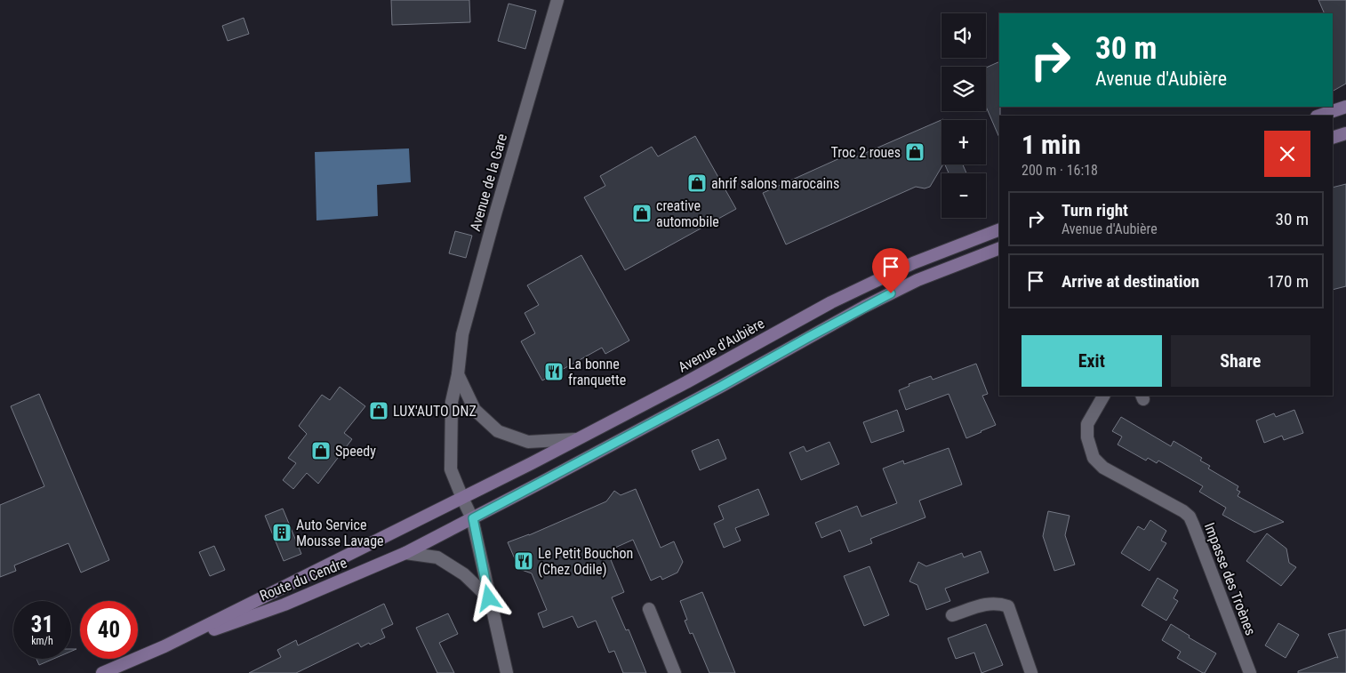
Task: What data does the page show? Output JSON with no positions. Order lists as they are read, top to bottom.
{
  "streets": {
    "main road": ["Avenue d'Aubière", "Route du Cendre"],
    "street": ["Avenue de la Gare", "Impasse des Troènes"]
  },
  "crossings": [
    ["Avenue de la Gare", "Avenue d'Aubière"],
    ["Avenue de la Gare", "Route du Cendre"],
    ["Avenue d'Aubière", "Route du Cendre"]
  ],
  "places": {
    "shop": [
      "Troc 2 roues",
      "ahrif salons marocains",
      "creative automobile",
      "LUX'AUTO DNZ",
      "Speedy"
    ],
    "restaurant": ["La bonne franquette", "Le Petit Bouchon (Chez Odile)"],
    "building": ["Auto Service Mousse Lavage"]
  },
  "page": {
    "map_buttons": ["+", "−"],
    "turn": ["30 m", "Avenue d'Aubière"],
    "heading": ["1 min", "200 m · 16:18"],
    "list": [
      {
        "name": "Turn right",
        "note": "Avenue d'Aubière",
        "value": "30 m"
      },
      {
        "name": "Arrive at destination",
        "value": "170 m"
      }
    ],
    "buttons": ["Exit", "Share"],
    "speed": "31 km/h",
    "limit": "40"
  }
}
